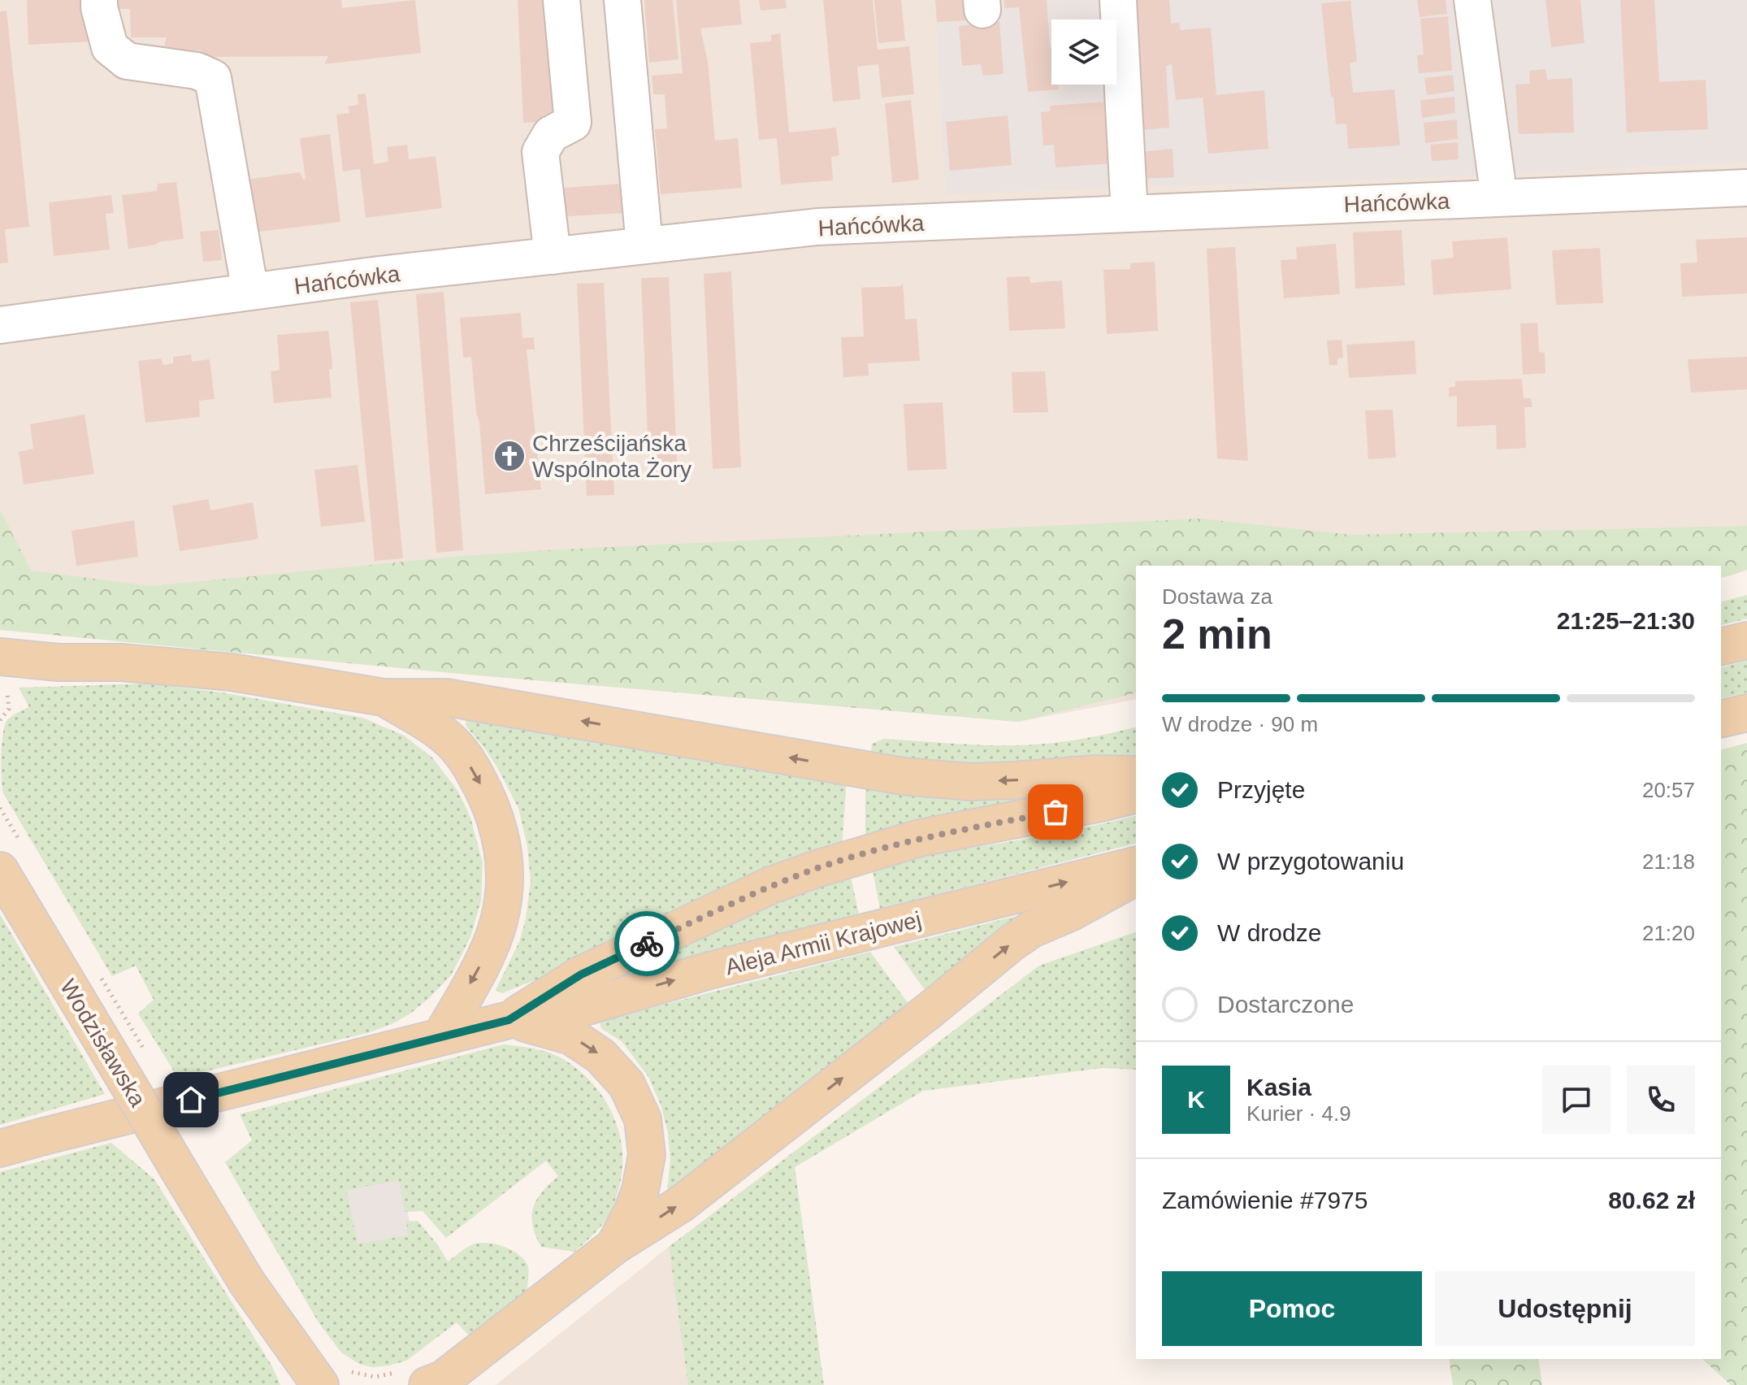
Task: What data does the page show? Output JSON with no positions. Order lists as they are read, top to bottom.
{
  "streets": {
    "main road": ["Aleja Armii Krajowej", "Wodzisławska"],
    "street": ["Hańcówka"]
  },
  "places": {
    "church": ["Chrześcijańska Wspólnota Żory"]
  },
  "page": {
    "heading": ["2 min", "Dostawa za", "21:25–21:30"],
    "panel": [
      "Kasia",
      "Kurier · 4.9",
      "Zamówienie #7975",
      "80.62 zł"
    ],
    "bar": "W drodze · 90 m",
    "list": [
      ["Przyjęte", "20:57"],
      ["W przygotowaniu", "21:18"],
      ["W drodze", "21:20"],
      "Dostarczone"
    ],
    "round": "K",
    "buttons": ["Pomoc", "Udostępnij"]
  }
}
